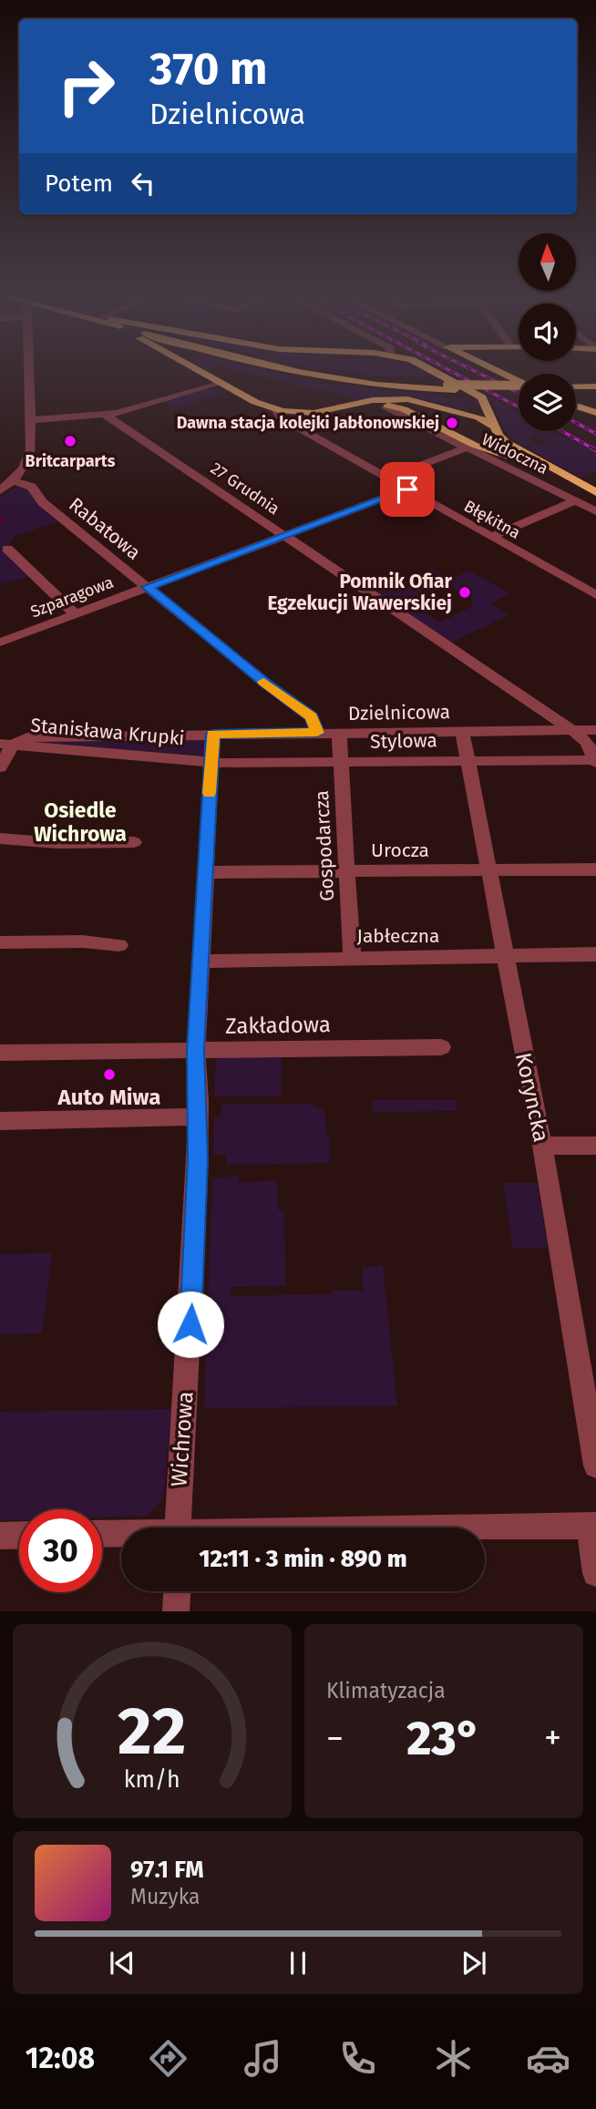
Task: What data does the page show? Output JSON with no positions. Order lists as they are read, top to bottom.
{
  "streets": {
    "main road": ["Widoczna"],
    "street": [
      "27 Grudnia",
      "Błękitna",
      "Rabatowa",
      "Szparagowa",
      "Dzielnicowa",
      "Stanisława Krupki",
      "Stylowa",
      "Gospodarcza",
      "Urocza",
      "Jabłeczna",
      "Zakładowa",
      "Koryncka",
      "Wichrowa"
    ]
  },
  "crossings": [
    ["Widoczna", "Błękitna"],
    ["27 Grudnia", "Szparagowa"],
    ["27 Grudnia", "Dzielnicowa"],
    ["Błękitna", "Szparagowa"],
    ["Rabatowa", "Szparagowa"],
    ["Rabatowa", "Dzielnicowa"],
    ["Dzielnicowa", "Stanisława Krupki"],
    ["Dzielnicowa", "Gospodarcza"],
    ["Dzielnicowa", "Koryncka"],
    ["Dzielnicowa", "Wichrowa"],
    ["Stanisława Krupki", "Stylowa"],
    ["Stanisława Krupki", "Wichrowa"],
    ["Stylowa", "Gospodarcza"],
    ["Stylowa", "Koryncka"],
    ["Stylowa", "Wichrowa"],
    ["Gospodarcza", "Urocza"],
    ["Gospodarcza", "Jabłeczna"],
    ["Urocza", "Koryncka"],
    ["Urocza", "Wichrowa"],
    ["Jabłeczna", "Koryncka"],
    ["Jabłeczna", "Wichrowa"],
    ["Zakładowa", "Wichrowa"]
  ],
  "districts": ["Osiedle Wichrowa"],
  "places": [
    "Dawna stacja kolejki Jabłonowskiej",
    "Britcarparts",
    "Pomnik Ofiar Egzekucji Wawerskiej",
    "Auto Miwa"
  ],
  "north": "top",
  "page": {
    "turn": ["370 m", "Dzielnicowa"],
    "then": "Potem",
    "limit": "30",
    "trip": "12:11 · 3 min · 890 m",
    "tile": "Klimatyzacja",
    "heat": ["−", "23°", "+"],
    "song": ["97.1 FM", "Muzyka"],
    "tabs": "12:08",
    "gauge": ["22", "km/h"]
  }
}
